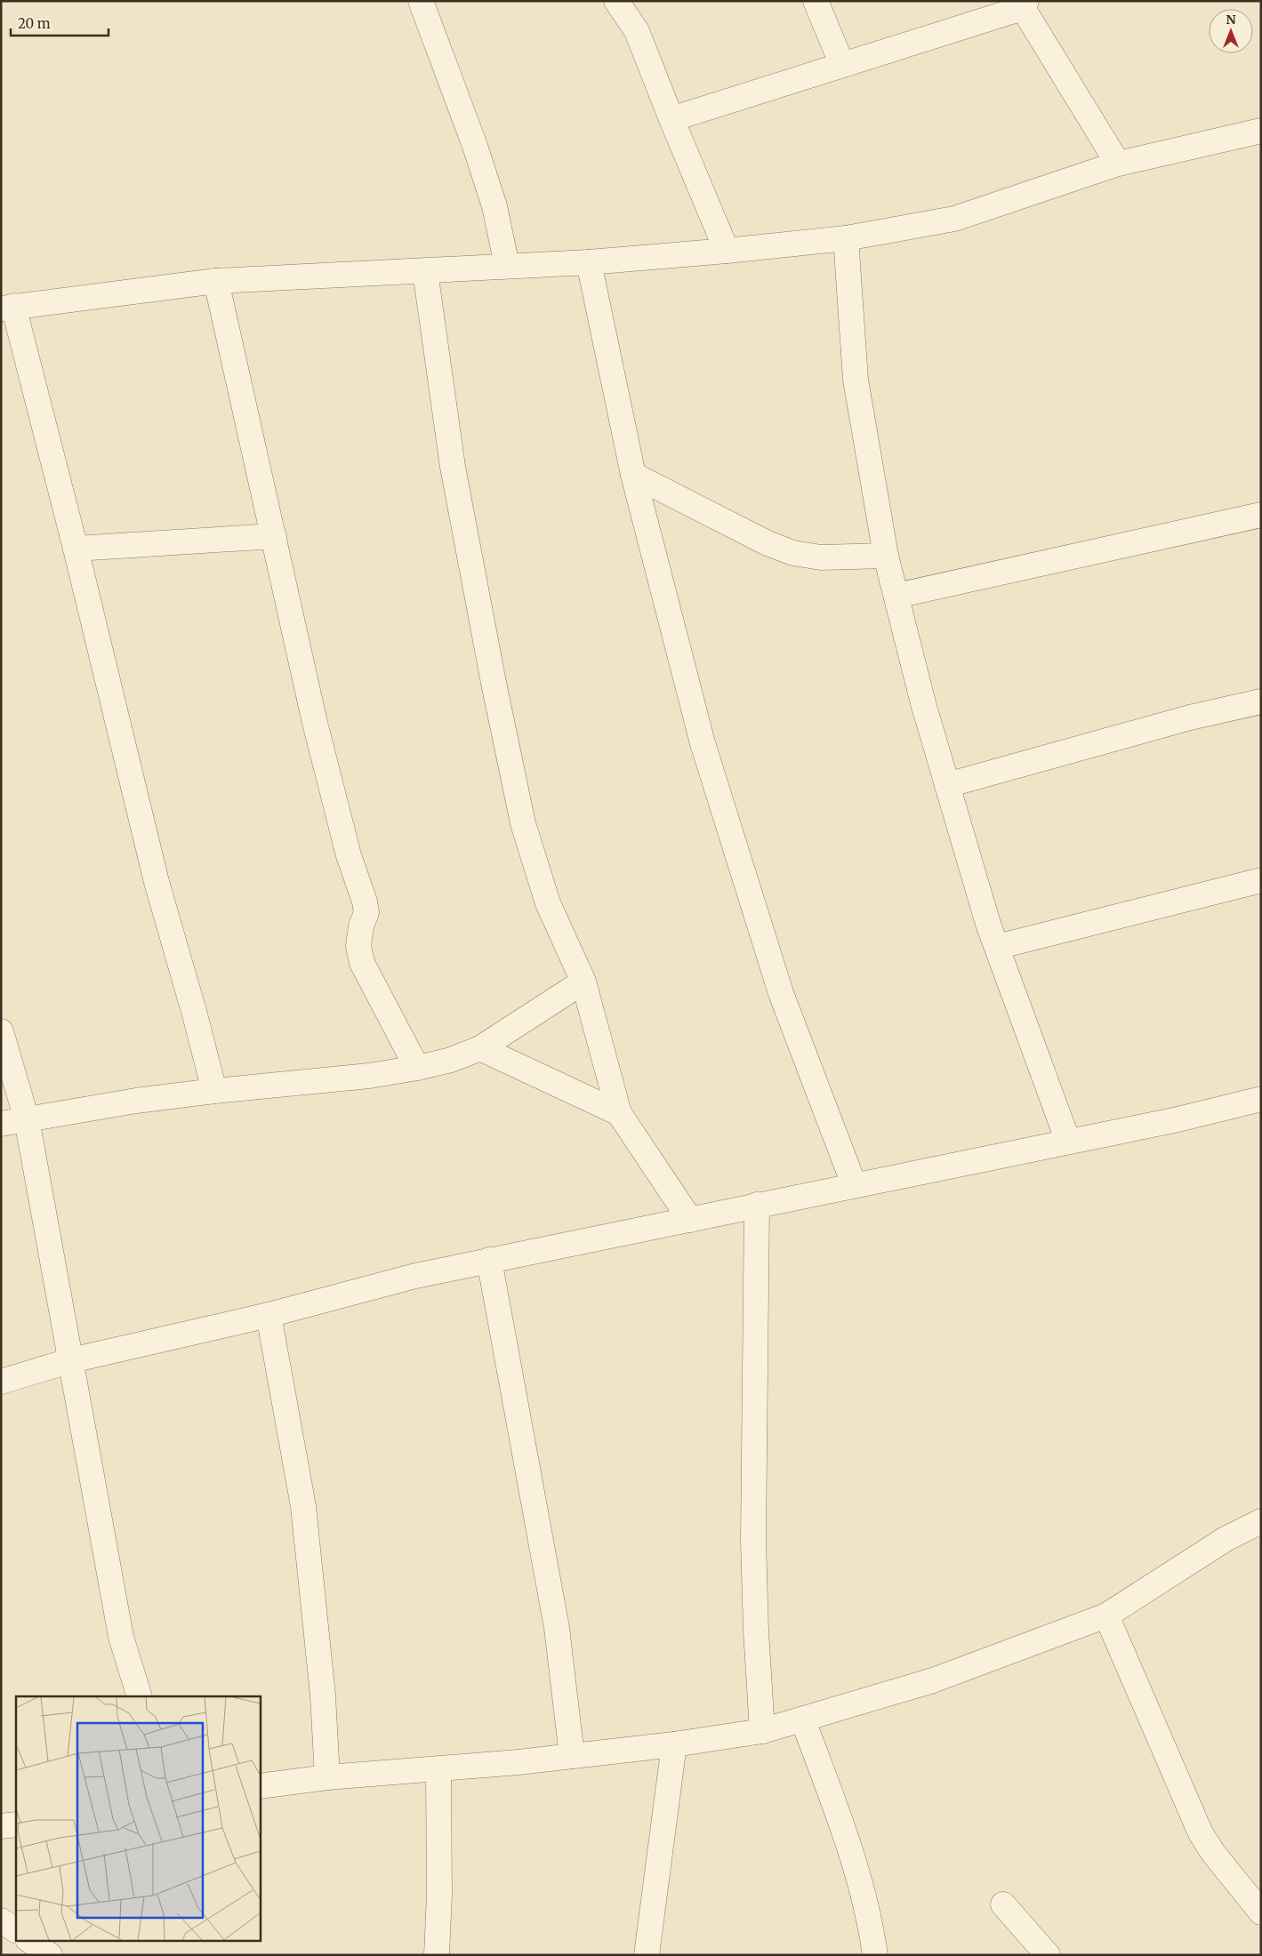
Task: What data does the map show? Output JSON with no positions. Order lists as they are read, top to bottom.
{
  "scale_bar": "20 m",
  "north": "top"
}
